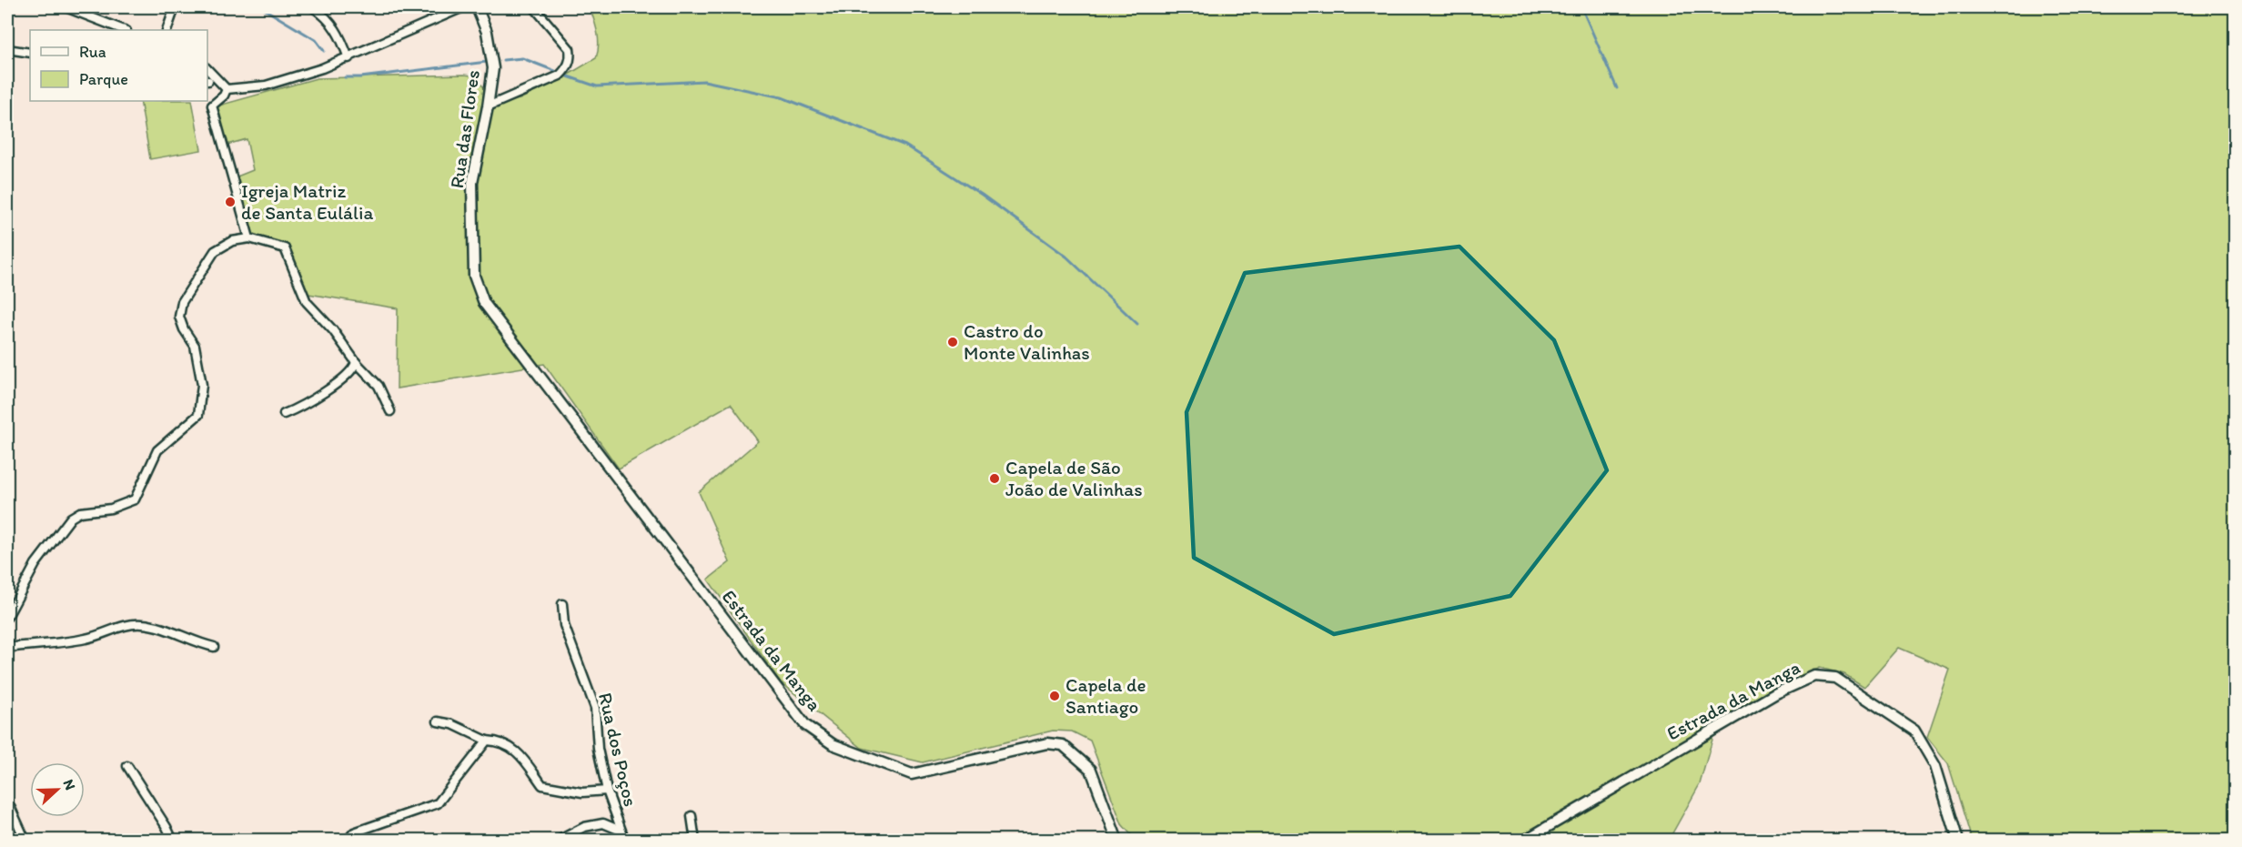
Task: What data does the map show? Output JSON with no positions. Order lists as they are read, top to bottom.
{
  "streets": {
    "street": ["Rua das Flores", "Estrada da Manga", "Rua dos Poços"]
  },
  "crossings": [
    ["Rua das Flores", "Estrada da Manga"]
  ],
  "places": [
    "Igreja Matriz de Santa Eulália",
    "Castro do Monte Valinhas",
    "Capela de São João de Valinhas",
    "Capela de Santiago"
  ],
  "legend": ["Rua", "Parque"],
  "north": "right"
}
